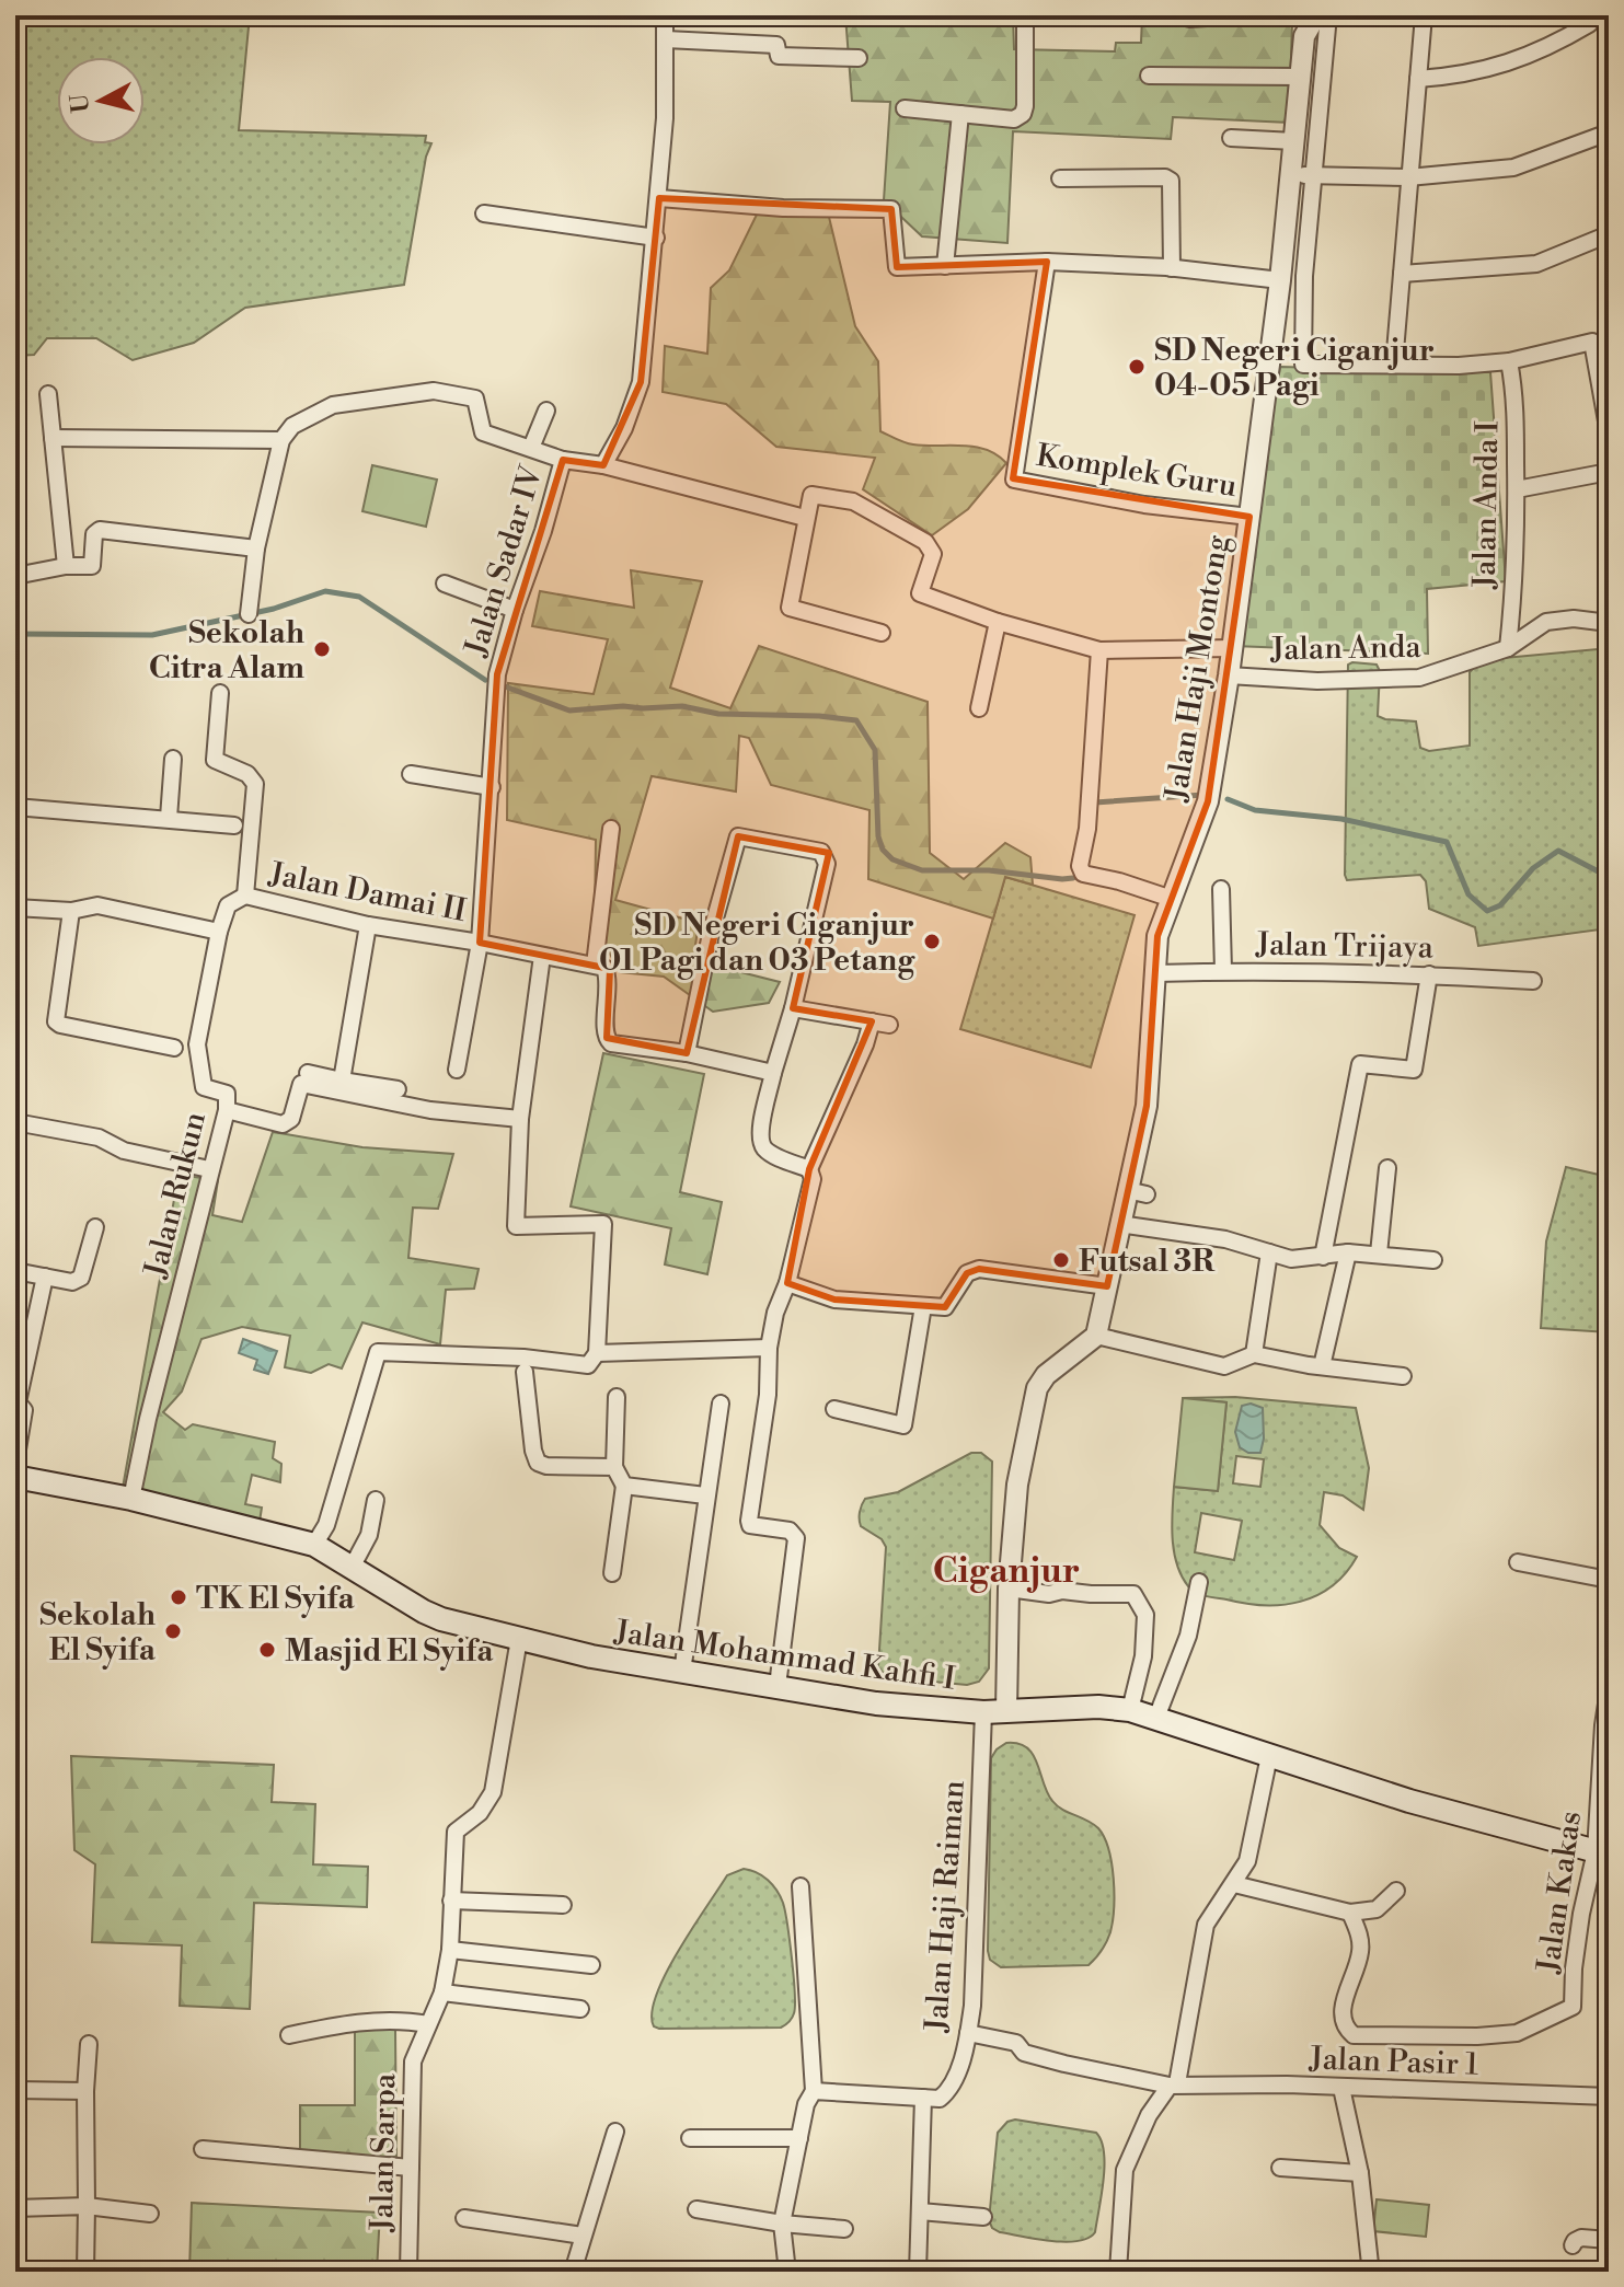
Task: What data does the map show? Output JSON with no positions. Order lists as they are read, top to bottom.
{
  "streets": {
    "main road": ["Jalan Mohammad Kahfi I"],
    "street": [
      "Komplek Guru",
      "Jalan Anda I",
      "Jalan Sadar IV",
      "Jalan Anda",
      "Jalan Haji Montong",
      "Jalan Damai II",
      "Jalan Trijaya",
      "Jalan Rukun",
      "Jalan Kakas",
      "Jalan Haji Raiman",
      "Jalan Pasir 1",
      "Jalan Sarpa"
    ]
  },
  "crossings": [
    ["Komplek Guru", "Jalan Haji Montong"],
    ["Jalan Anda I", "Jalan Anda"],
    ["Jalan Sadar IV", "Jalan Damai II"],
    ["Jalan Anda", "Jalan Haji Montong"],
    ["Jalan Haji Montong", "Jalan Trijaya"],
    ["Jalan Damai II", "Jalan Rukun"],
    ["Jalan Rukun", "Jalan Mohammad Kahfi I"],
    ["Jalan Mohammad Kahfi I", "Jalan Kakas"],
    ["Jalan Mohammad Kahfi I", "Jalan Haji Raiman"],
    ["Jalan Mohammad Kahfi I", "Jalan Sarpa"],
    ["Jalan Haji Raiman", "Jalan Pasir 1"]
  ],
  "districts": ["Ciganjur"],
  "places": [
    "SD Negeri Ciganjur 04-05 Pagi",
    "Sekolah Citra Alam",
    "SD Negeri Ciganjur 01 Pagi dan 03 Petang",
    "Futsal 3R",
    "TK El Syifa",
    "Sekolah El Syifa",
    "Masjid El Syifa"
  ],
  "north": "left"
}
